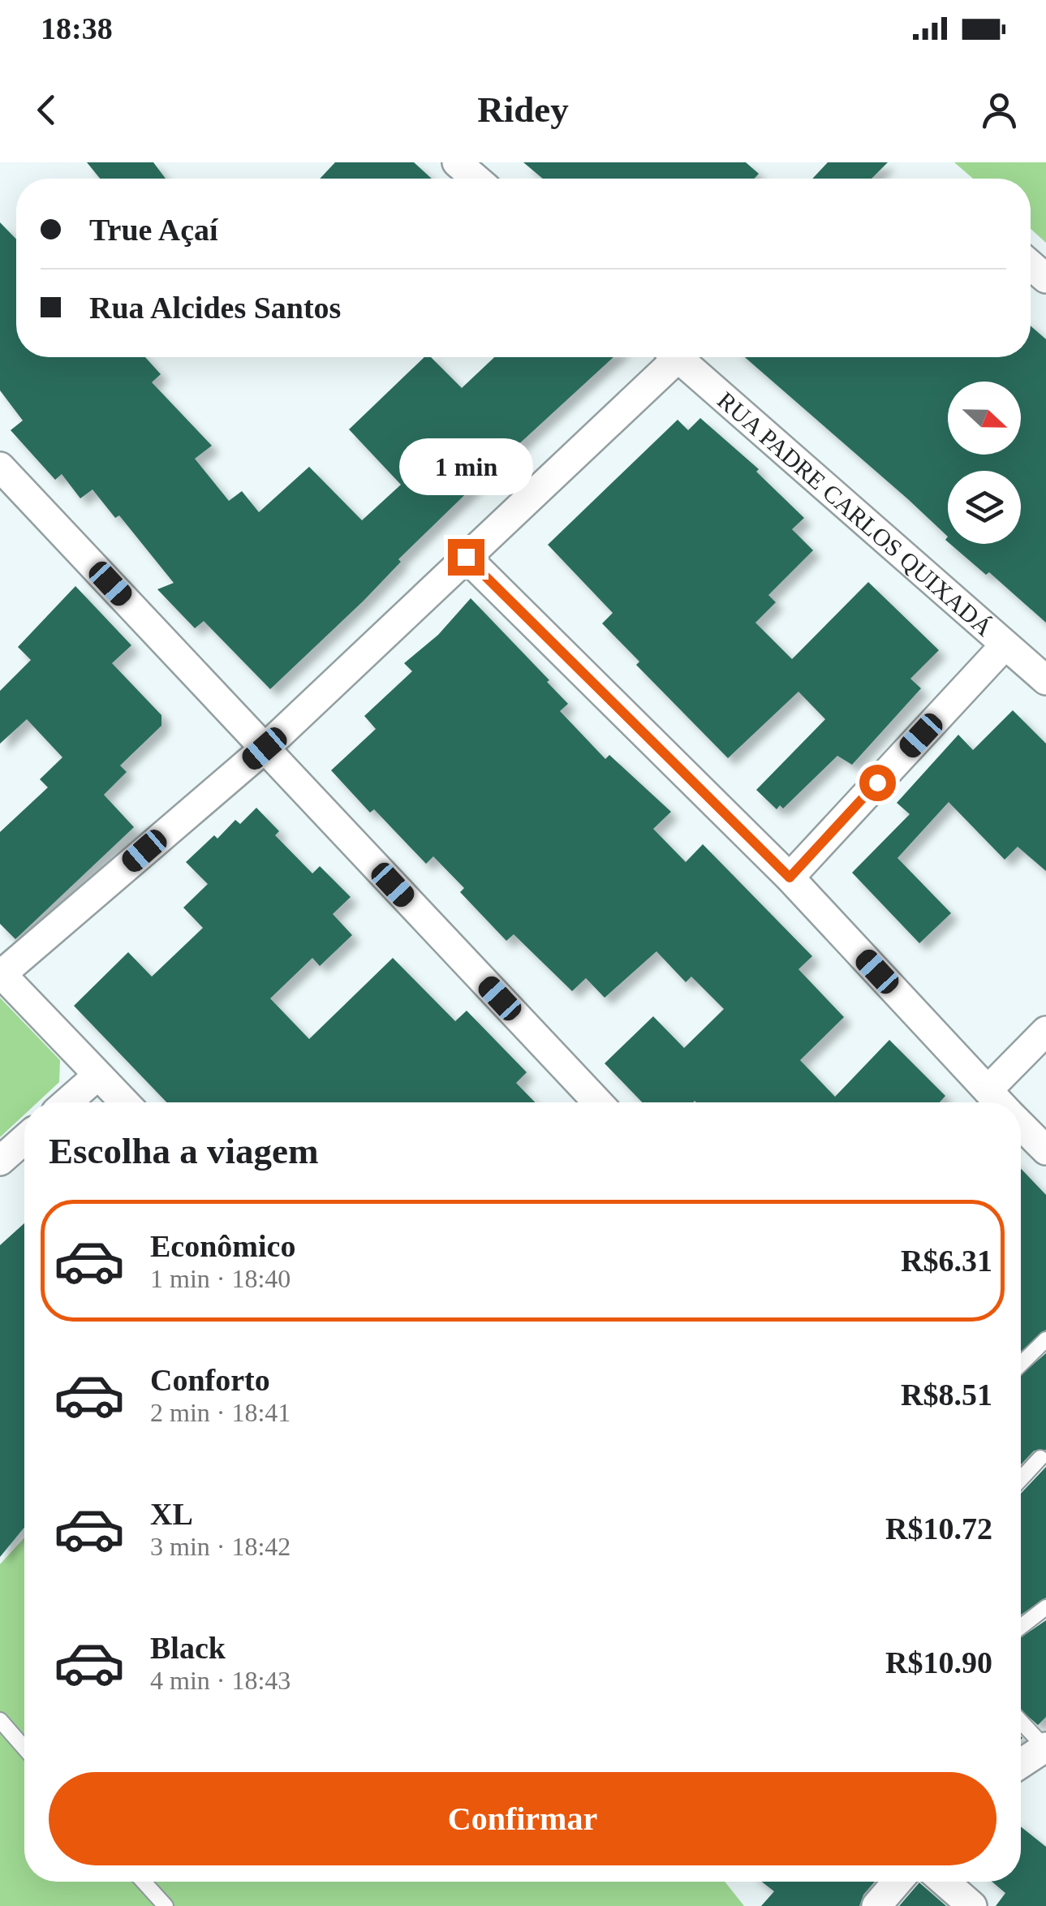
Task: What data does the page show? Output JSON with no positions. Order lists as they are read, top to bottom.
{
  "streets": {
    "street": ["RUA PADRE CARLOS QUIXADÁ"]
  },
  "north": "right",
  "page": {
    "status": "18:38",
    "header": "Ridey",
    "banner": ["True Açaí", "Rua Alcides Santos"],
    "bubble": "1 min",
    "heading": "Escolha a viagem",
    "list": [
      {
        "name": "Econômico",
        "note": "1 min · 18:40",
        "value": "R$6.31"
      },
      {
        "name": "Conforto",
        "note": "2 min · 18:41",
        "value": "R$8.51"
      },
      {
        "name": "XL",
        "note": "3 min · 18:42",
        "value": "R$10.72"
      },
      {
        "name": "Black",
        "note": "4 min · 18:43",
        "value": "R$10.90"
      }
    ],
    "buttons": "Confirmar"
  }
}
